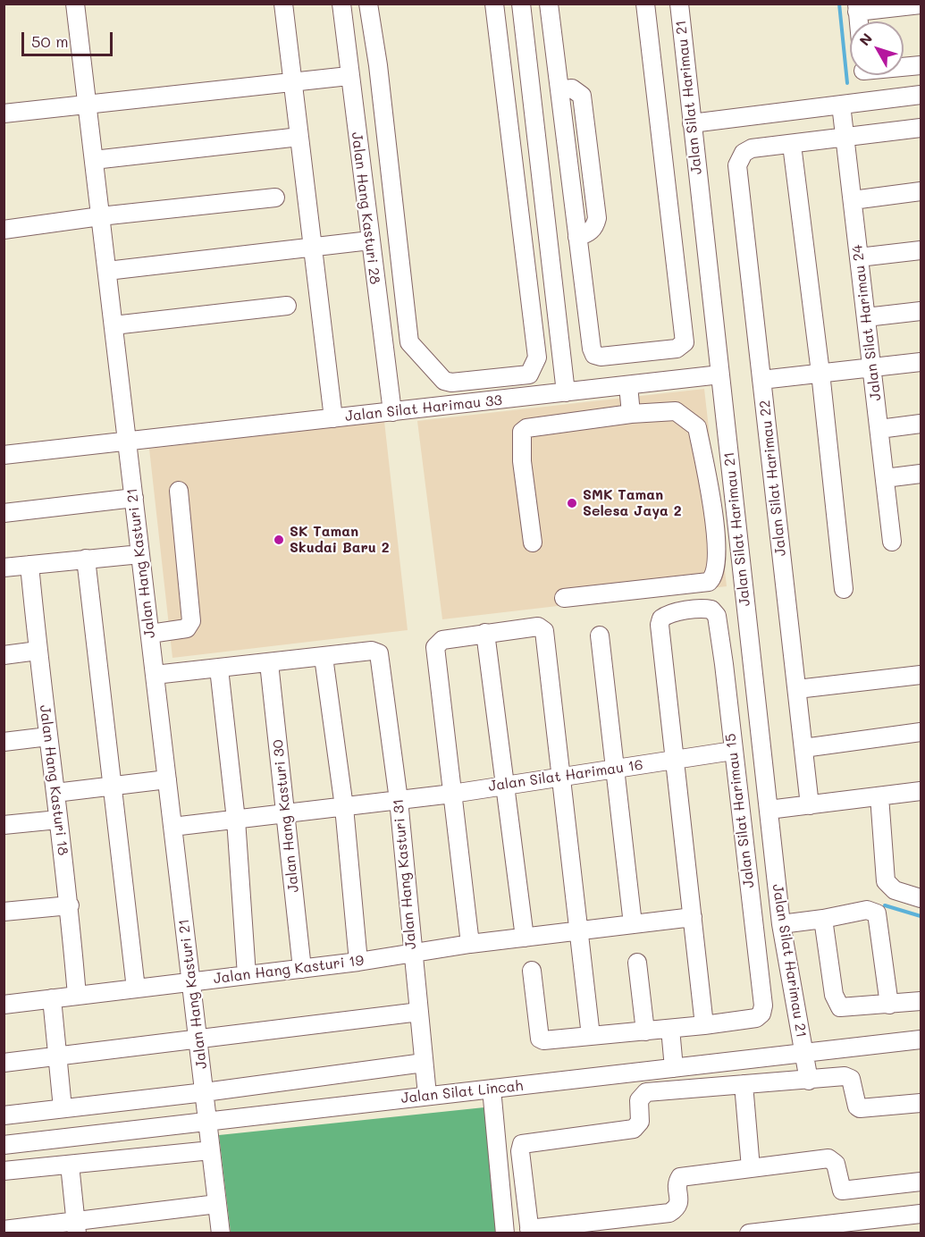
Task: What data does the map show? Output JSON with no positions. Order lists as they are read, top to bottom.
{
  "streets": {
    "street": [
      "Jalan Silat Harimau 21",
      "Jalan Hang Kasturi 28",
      "Jalan Silat Harimau 24",
      "Jalan Silat Harimau 33",
      "Jalan Silat Harimau 22",
      "Jalan Hang Kasturi 21",
      "Jalan Silat Harimau 16",
      "Jalan Hang Kasturi 18",
      "Jalan Silat Harimau 15",
      "Jalan Hang Kasturi 30",
      "Jalan Hang Kasturi 31",
      "Jalan Hang Kasturi 19",
      "Jalan Silat Lincah"
    ]
  },
  "crossings": [
    ["Jalan Silat Harimau 21", "Jalan Silat Harimau 33"],
    ["Jalan Silat Harimau 21", "Jalan Silat Lincah"],
    ["Jalan Hang Kasturi 28", "Jalan Silat Harimau 33"],
    ["Jalan Silat Harimau 33", "Jalan Hang Kasturi 21"],
    ["Jalan Hang Kasturi 21", "Jalan Silat Harimau 16"],
    ["Jalan Hang Kasturi 21", "Jalan Hang Kasturi 19"],
    ["Jalan Hang Kasturi 21", "Jalan Silat Lincah"],
    ["Jalan Silat Harimau 16", "Jalan Silat Harimau 15"],
    ["Jalan Silat Harimau 16", "Jalan Hang Kasturi 30"],
    ["Jalan Silat Harimau 16", "Jalan Hang Kasturi 31"],
    ["Jalan Hang Kasturi 18", "Jalan Hang Kasturi 19"],
    ["Jalan Hang Kasturi 30", "Jalan Hang Kasturi 19"],
    ["Jalan Hang Kasturi 31", "Jalan Hang Kasturi 19"],
    ["Jalan Hang Kasturi 31", "Jalan Silat Lincah"]
  ],
  "places": ["SMK Taman Selesa Jaya 2", "SK Taman Skudai Baru 2"],
  "scale_bar": "50 m",
  "north": "top left"
}
